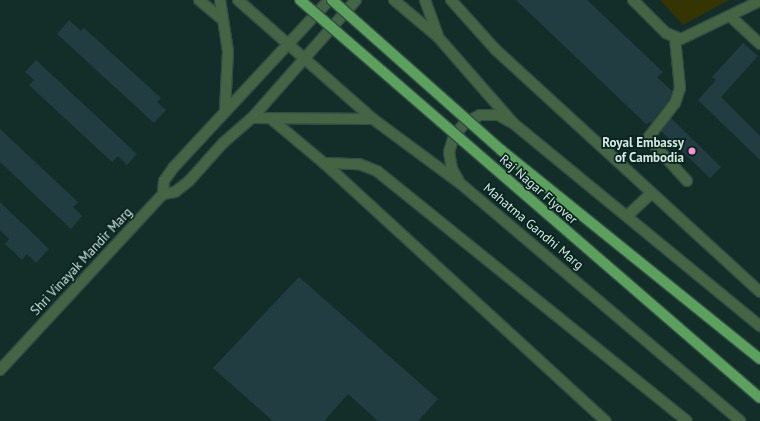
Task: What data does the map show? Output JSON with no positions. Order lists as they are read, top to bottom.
{
  "streets": {
    "main road": ["Raj Nagar Flyover"],
    "street": ["Mahatma Gandhi Marg", "Shri Vinayak Mandir Marg"]
  },
  "crossings": [
    ["Mahatma Gandhi Marg", "Shri Vinayak Mandir Marg"]
  ],
  "places": ["Royal Embassy of Cambodia"]
}
